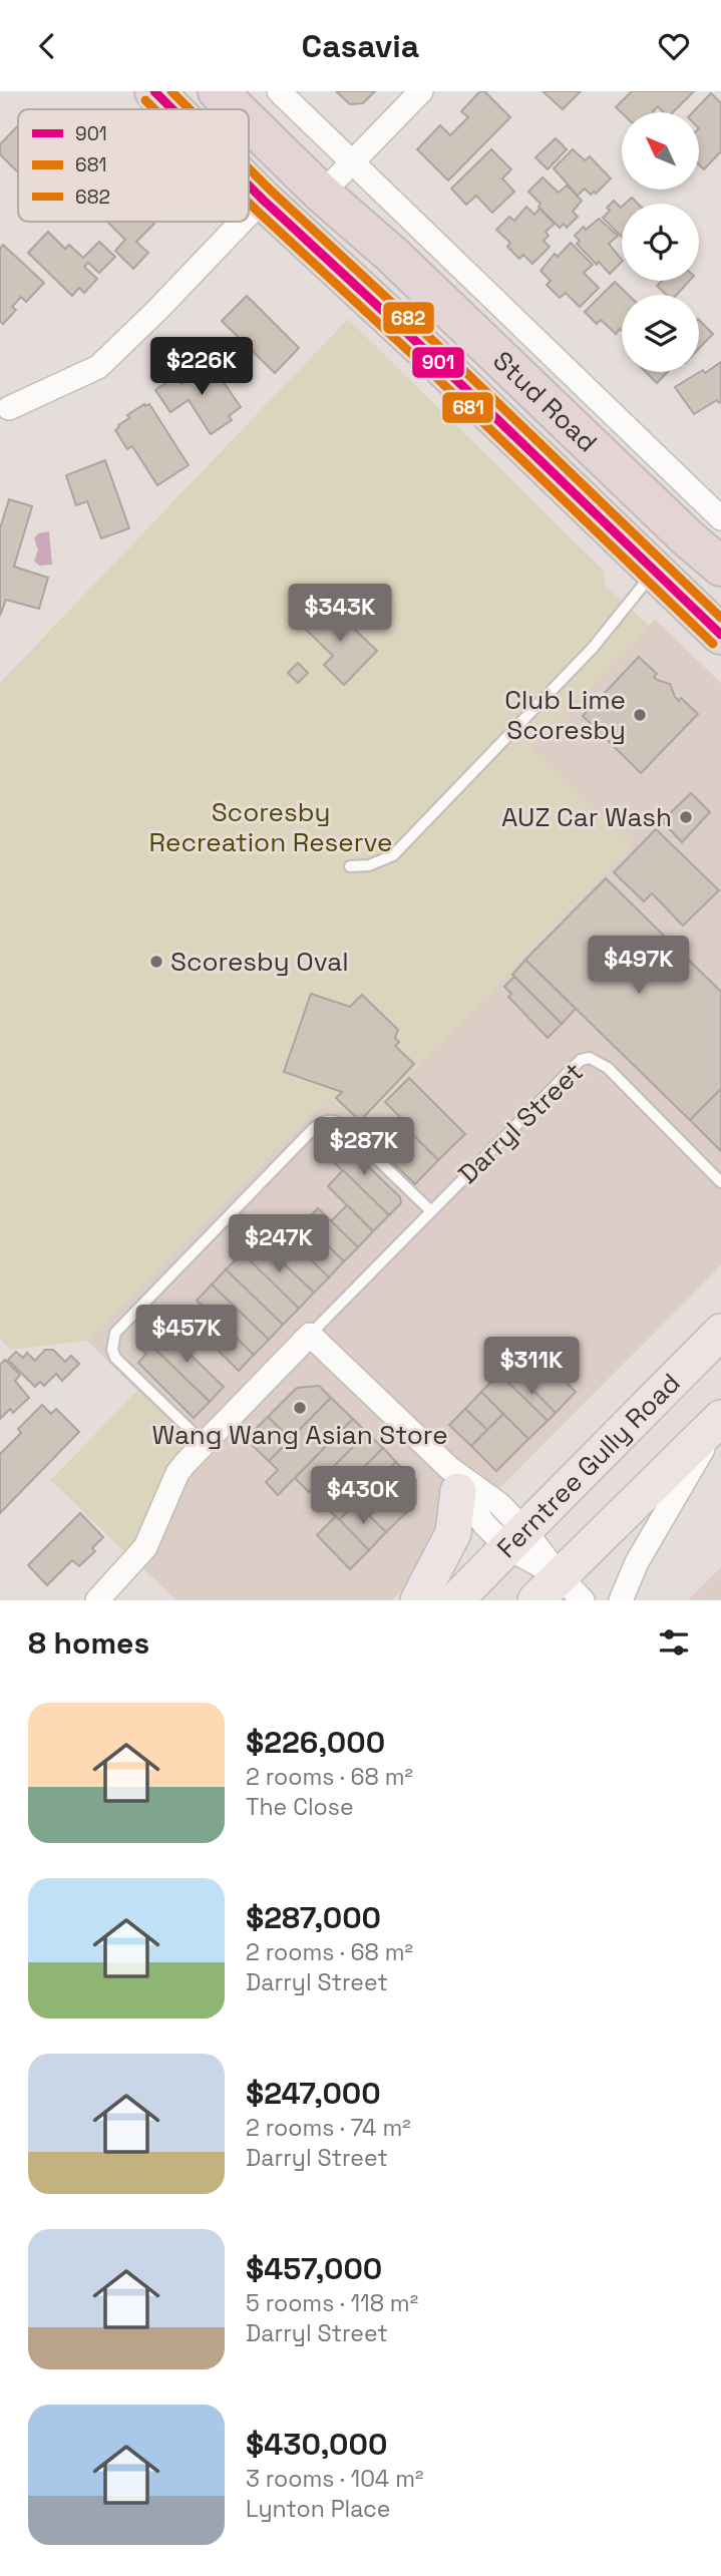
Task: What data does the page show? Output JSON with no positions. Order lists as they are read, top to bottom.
{
  "streets": {
    "highway": ["Stud Road"],
    "main road": ["Ferntree Gully Road"],
    "street": ["Darryl Street"]
  },
  "parks": ["Scoresby Recreation Reserve"],
  "places": [
    "Club Lime Scoresby",
    "AUZ Car Wash",
    "Scoresby Oval",
    "Wang Wang Asian Store"
  ],
  "lines": ["transit line 901", "transit line 682", "transit line 681"],
  "legend": ["901", "681", "682"],
  "north": "top left",
  "page": {
    "header": "Casavia",
    "price": [
      "$226K",
      "$343K",
      "$497K",
      "$287K",
      "$247K",
      "$457K",
      "$311K",
      "$430K"
    ],
    "heading": "8 homes",
    "list": [
      {
        "name": "$226,000",
        "note": "2 rooms · 68 m² · The Close"
      },
      {
        "name": "$287,000",
        "note": "2 rooms · 68 m² · Darryl Street"
      },
      {
        "name": "$247,000",
        "note": "2 rooms · 74 m² · Darryl Street"
      },
      {
        "name": "$457,000",
        "note": "5 rooms · 118 m² · Darryl Street"
      },
      {
        "name": "$430,000",
        "note": "3 rooms · 104 m² · Lynton Place"
      }
    ]
  }
}
